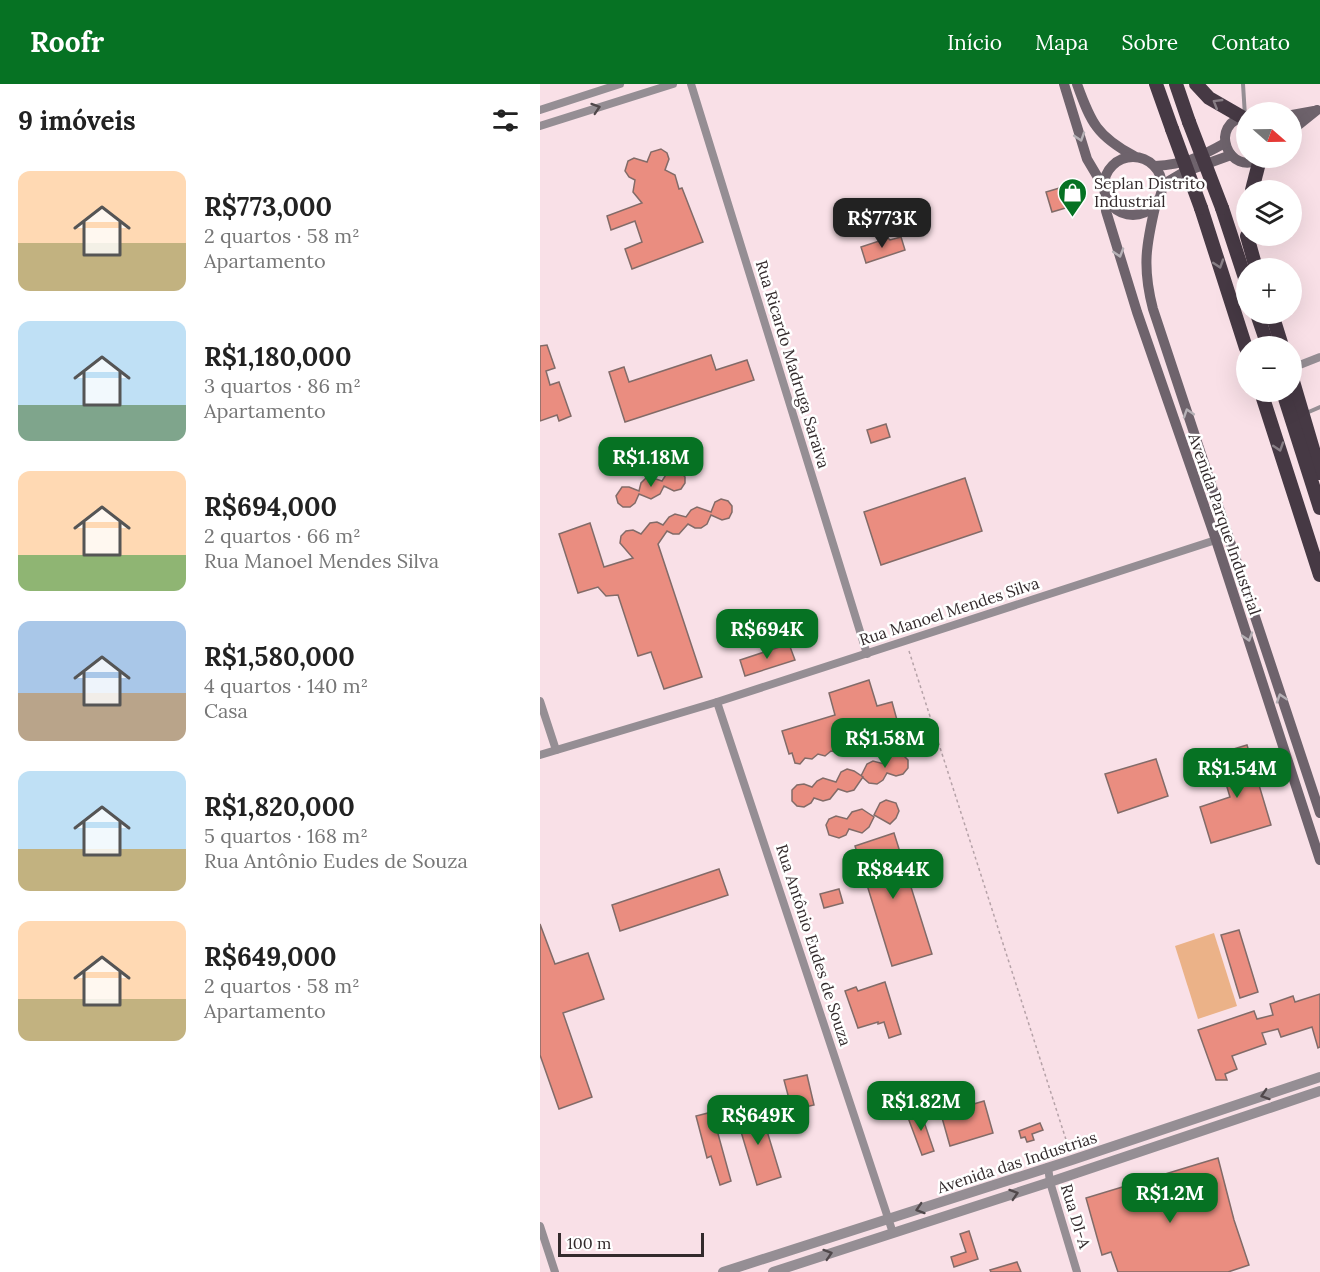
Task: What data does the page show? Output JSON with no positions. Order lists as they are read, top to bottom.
{
  "streets": {
    "main road": ["Avenida Parque Industrial"],
    "street": [
      "Rua Ricardo Madruga Saraiva",
      "Rua Manoel Mendes Silva",
      "Rua Antônio Eudes de Souza",
      "Avenida das Industrias",
      "Rua DI-A"
    ]
  },
  "crossings": [
    ["Rua Ricardo Madruga Saraiva", "Rua Manoel Mendes Silva"],
    ["Avenida Parque Industrial", "Rua Manoel Mendes Silva"],
    ["Rua Manoel Mendes Silva", "Rua Antônio Eudes de Souza"],
    ["Rua Antônio Eudes de Souza", "Avenida das Industrias"],
    ["Avenida das Industrias", "Rua DI-A"]
  ],
  "places": {
    "shop": ["Seplan Distrito Industrial"]
  },
  "scale_bar": "100 m",
  "north": "right",
  "page": {
    "header": "Roofr",
    "nav": [
      "Início",
      "Mapa",
      "Sobre",
      "Contato"
    ],
    "heading": "9 imóveis",
    "map_buttons": ["+", "−"],
    "list": [
      {
        "name": "R$773,000",
        "note": "2 quartos · 58 m² · Apartamento"
      },
      {
        "name": "R$1,180,000",
        "note": "3 quartos · 86 m² · Apartamento"
      },
      {
        "name": "R$694,000",
        "note": "2 quartos · 66 m² · Rua Manoel Mendes Silva"
      },
      {
        "name": "R$1,580,000",
        "note": "4 quartos · 140 m² · Casa"
      },
      {
        "name": "R$1,820,000",
        "note": "5 quartos · 168 m² · Rua Antônio Eudes de Souza"
      },
      {
        "name": "R$649,000",
        "note": "2 quartos · 58 m² · Apartamento"
      }
    ],
    "price": [
      "R$773K",
      "R$1.18M",
      "R$694K",
      "R$1.58M",
      "R$1.54M",
      "R$844K",
      "R$1.82M",
      "R$649K",
      "R$1.2M"
    ],
    "scale": "100 m"
  }
}
